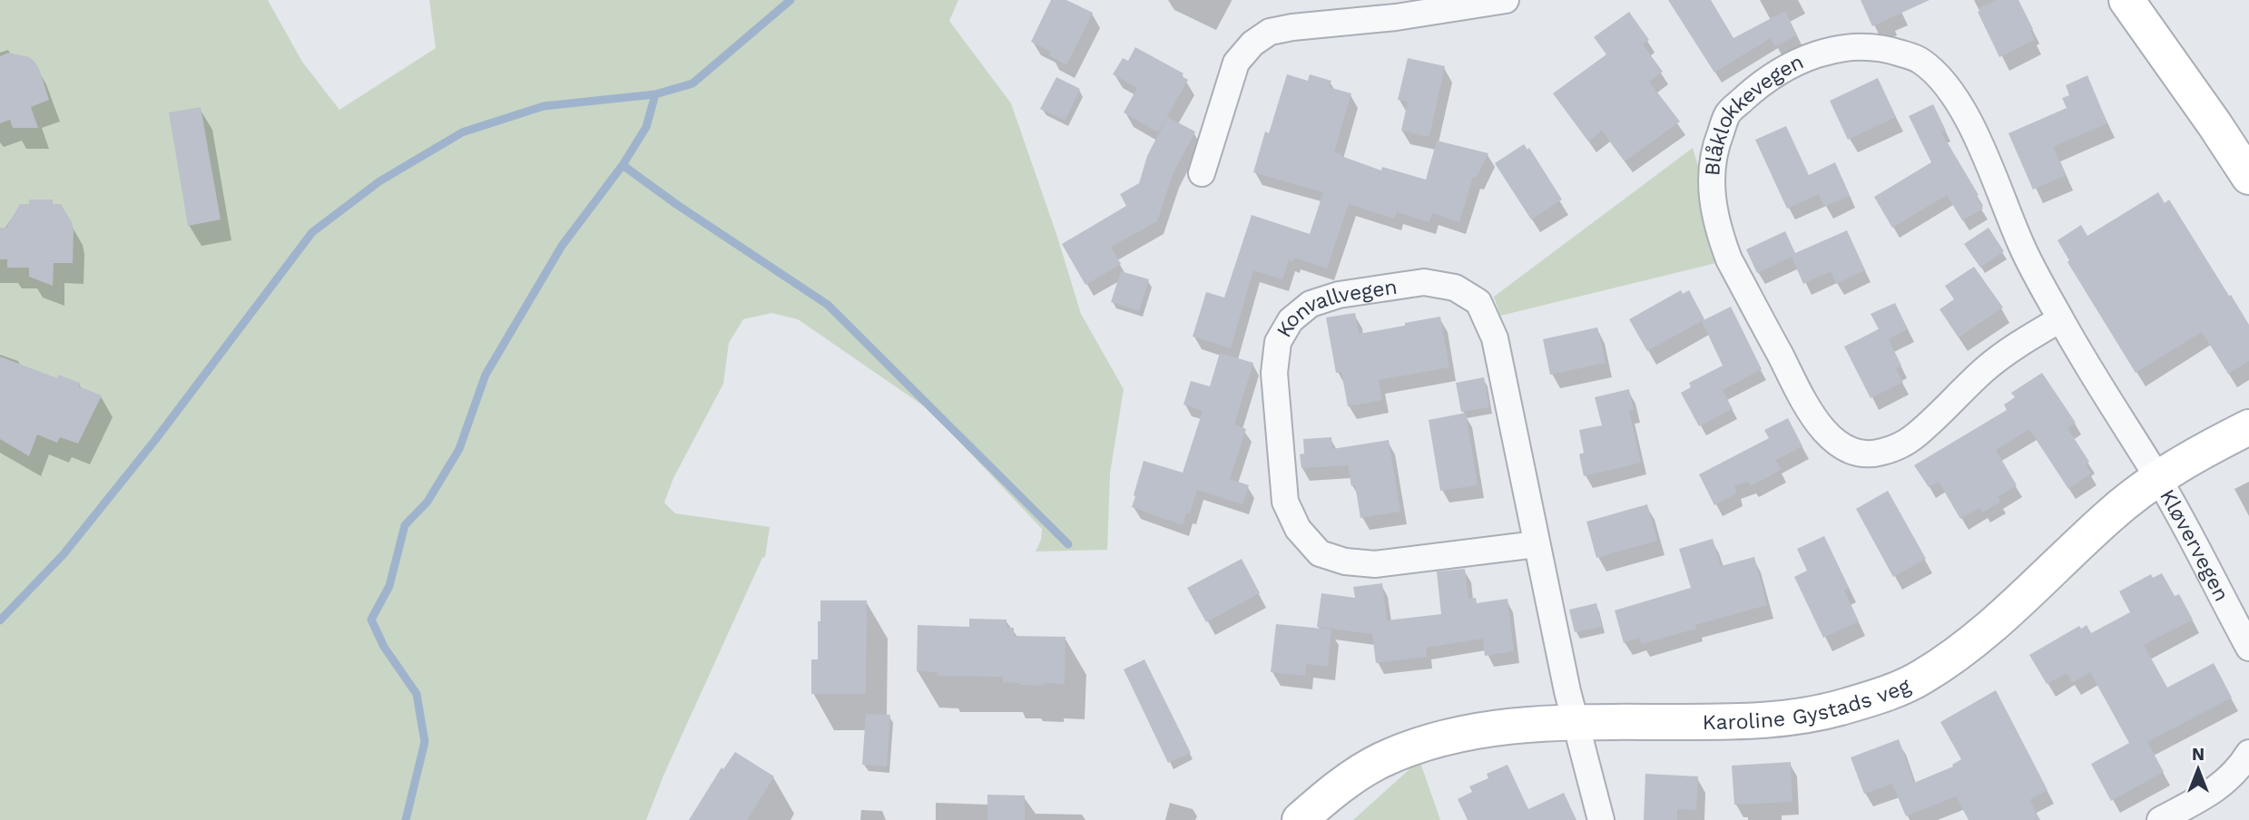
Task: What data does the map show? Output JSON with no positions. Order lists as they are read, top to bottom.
{
  "streets": {
    "street": [
      "Blåklokkevegen",
      "Konvallvegen",
      "Kløvervegen",
      "Karoline Gystads veg"
    ]
  },
  "crossings": [
    ["Blåklokkevegen", "Kløvervegen"],
    ["Blåklokkevegen", "Karoline Gystads veg"],
    ["Konvallvegen", "Karoline Gystads veg"],
    ["Kløvervegen", "Karoline Gystads veg"]
  ],
  "north": "top"
}
